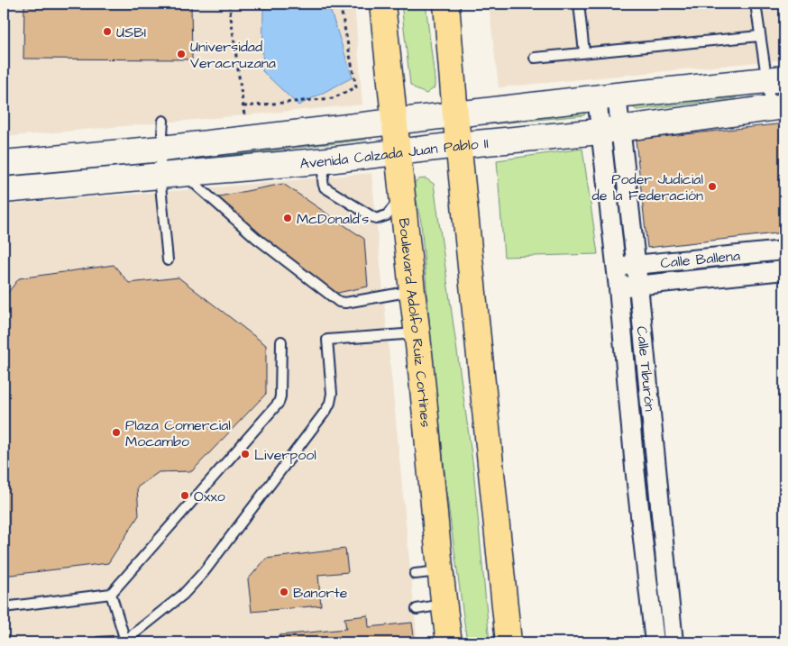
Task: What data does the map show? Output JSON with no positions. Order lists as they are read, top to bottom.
{
  "streets": {
    "main road": ["Avenida Calzada Juan Pablo II", "Boulevard Adolfo Ruiz Cortines"],
    "street": ["Calle Ballena", "Calle Tiburón"]
  },
  "crossings": [
    ["Avenida Calzada Juan Pablo II", "Boulevard Adolfo Ruiz Cortines"],
    ["Avenida Calzada Juan Pablo II", "Calle Tiburón"],
    ["Calle Ballena", "Calle Tiburón"]
  ],
  "places": [
    "USBI",
    "Universidad Veracruzana",
    "Poder Judicial de la Federación",
    "McDonald's",
    "Plaza Comercial Mocambo",
    "Liverpool",
    "Oxxo",
    "Banorte"
  ]
}
